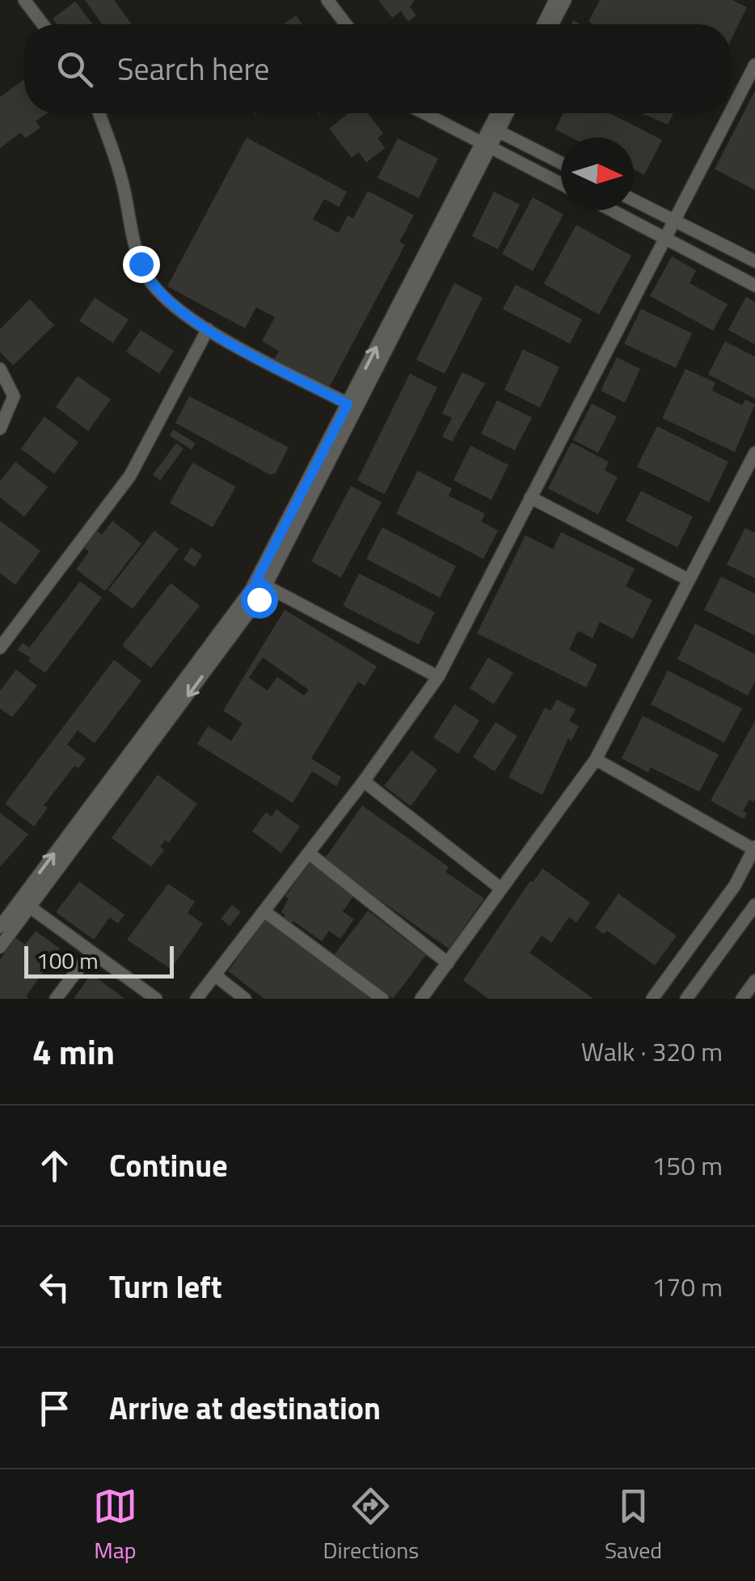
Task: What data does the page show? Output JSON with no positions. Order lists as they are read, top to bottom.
{
  "scale_bar": "100 m",
  "north": "right",
  "page": {
    "search": "Search here",
    "scale": "100 m",
    "heading": ["4 min", "Walk · 320 m"],
    "list": [
      ["Continue", "150 m"],
      ["Turn left", "170 m"],
      "Arrive at destination"
    ],
    "nav": ["Map", "Directions", "Saved"]
  }
}
